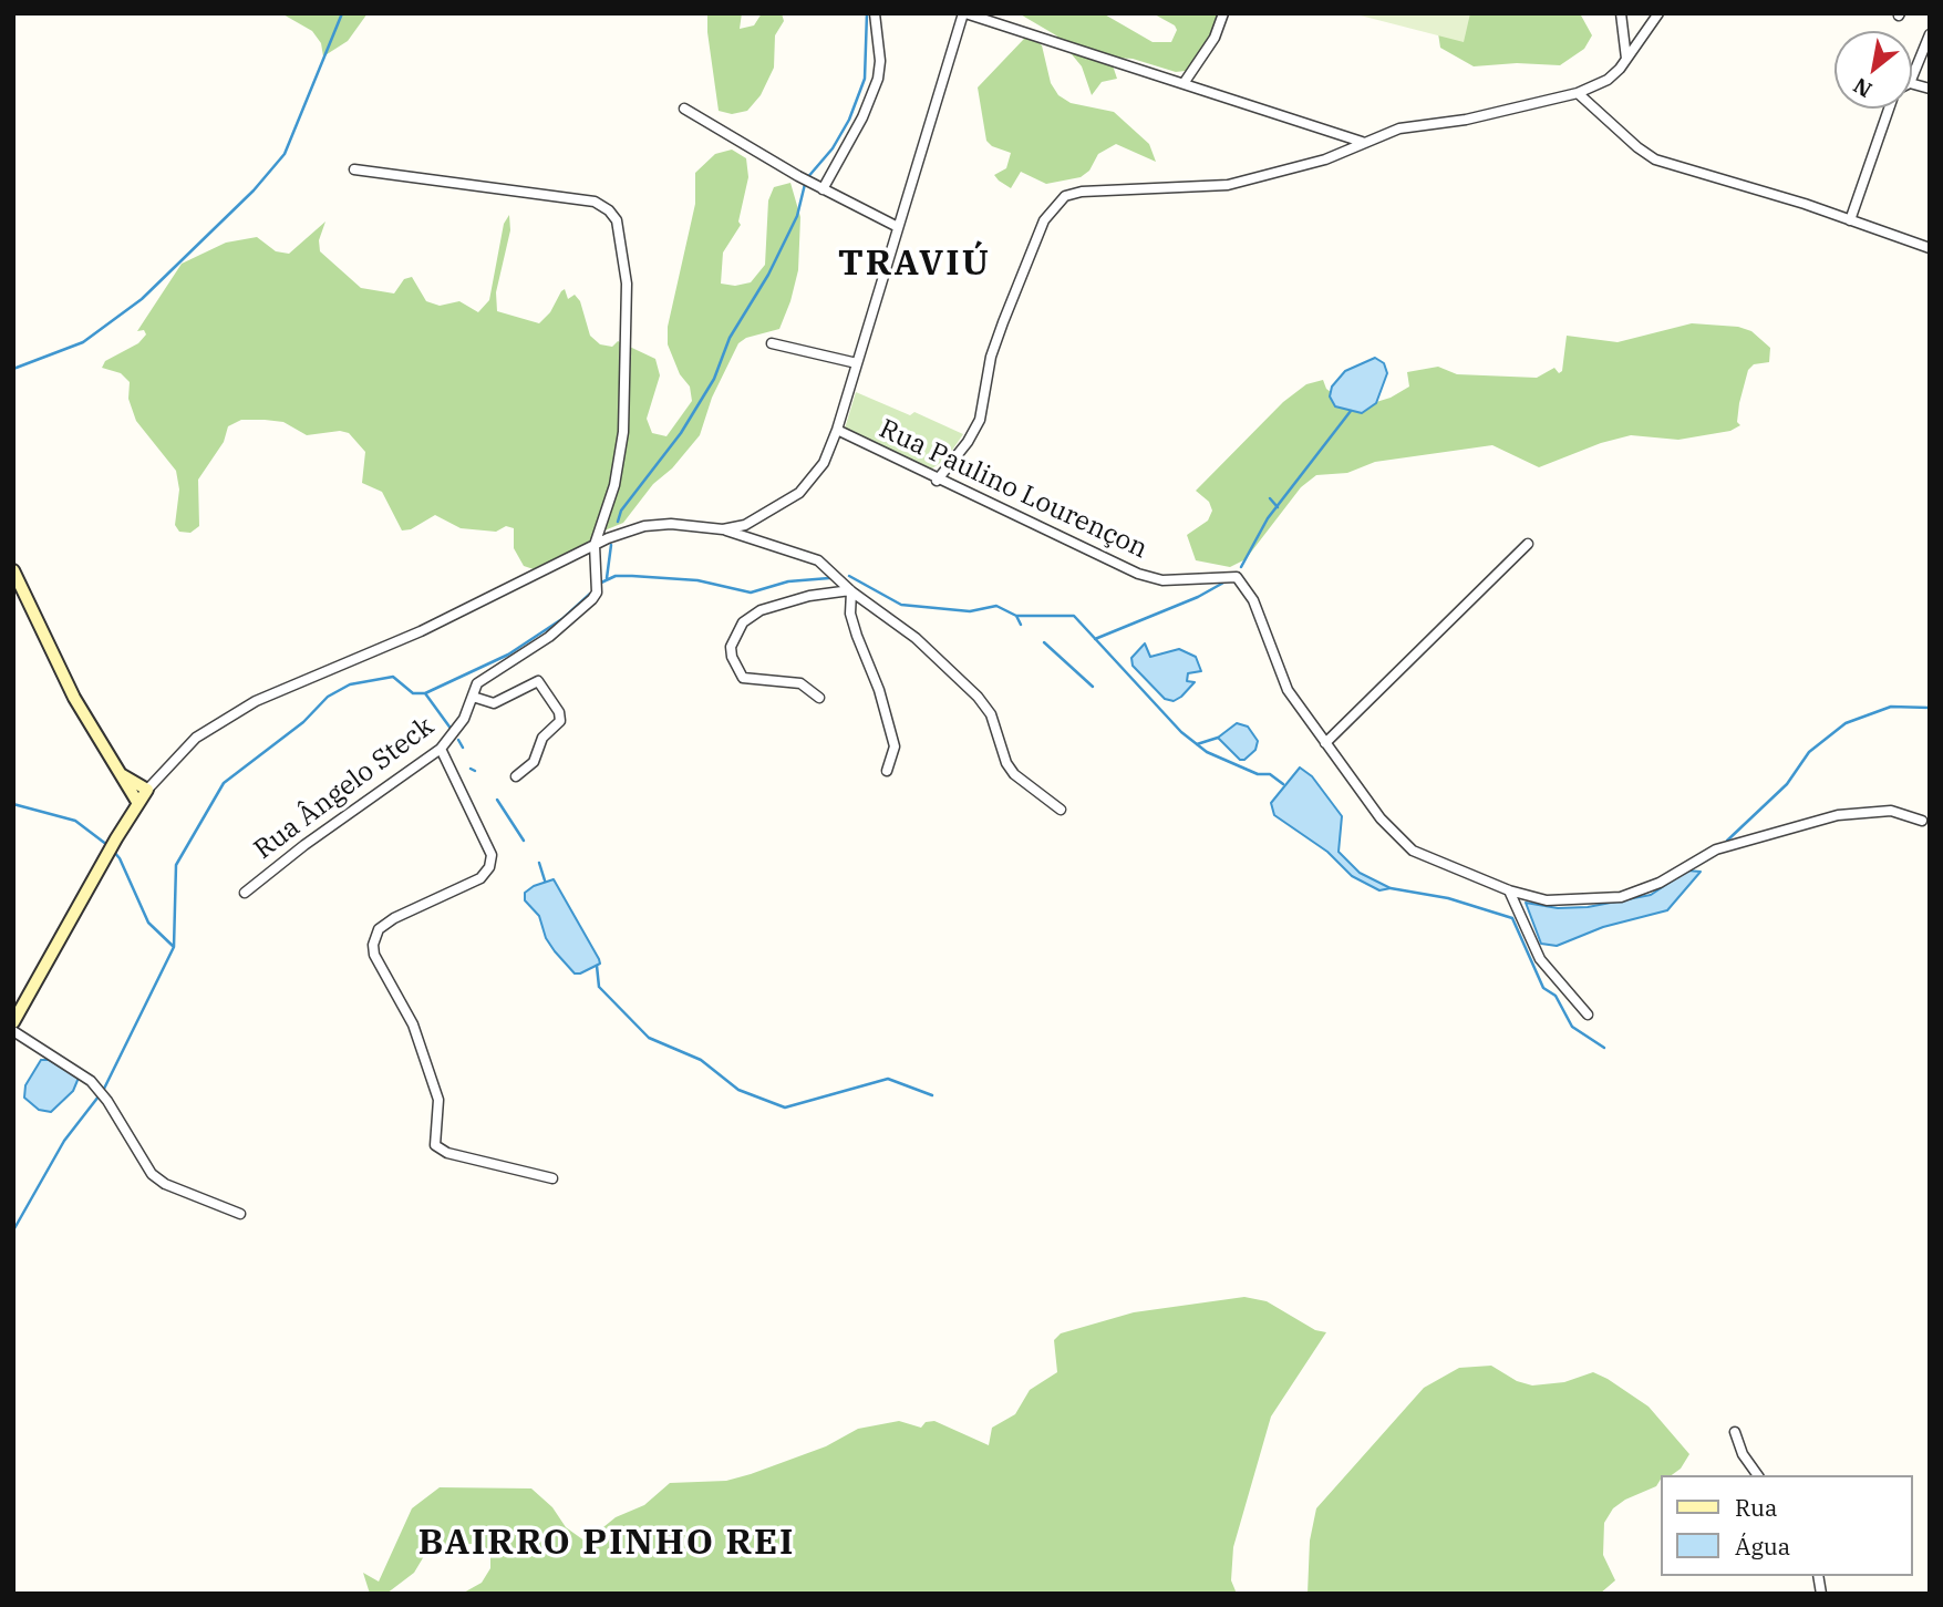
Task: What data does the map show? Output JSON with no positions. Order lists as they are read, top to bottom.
{
  "streets": {
    "street": ["Rua Paulino Lourençon", "Rua Ângelo Steck"]
  },
  "districts": ["TRAVIÚ", "BAIRRO PINHO REI"],
  "legend": ["Rua", "Água"],
  "north": "bottom left"
}
